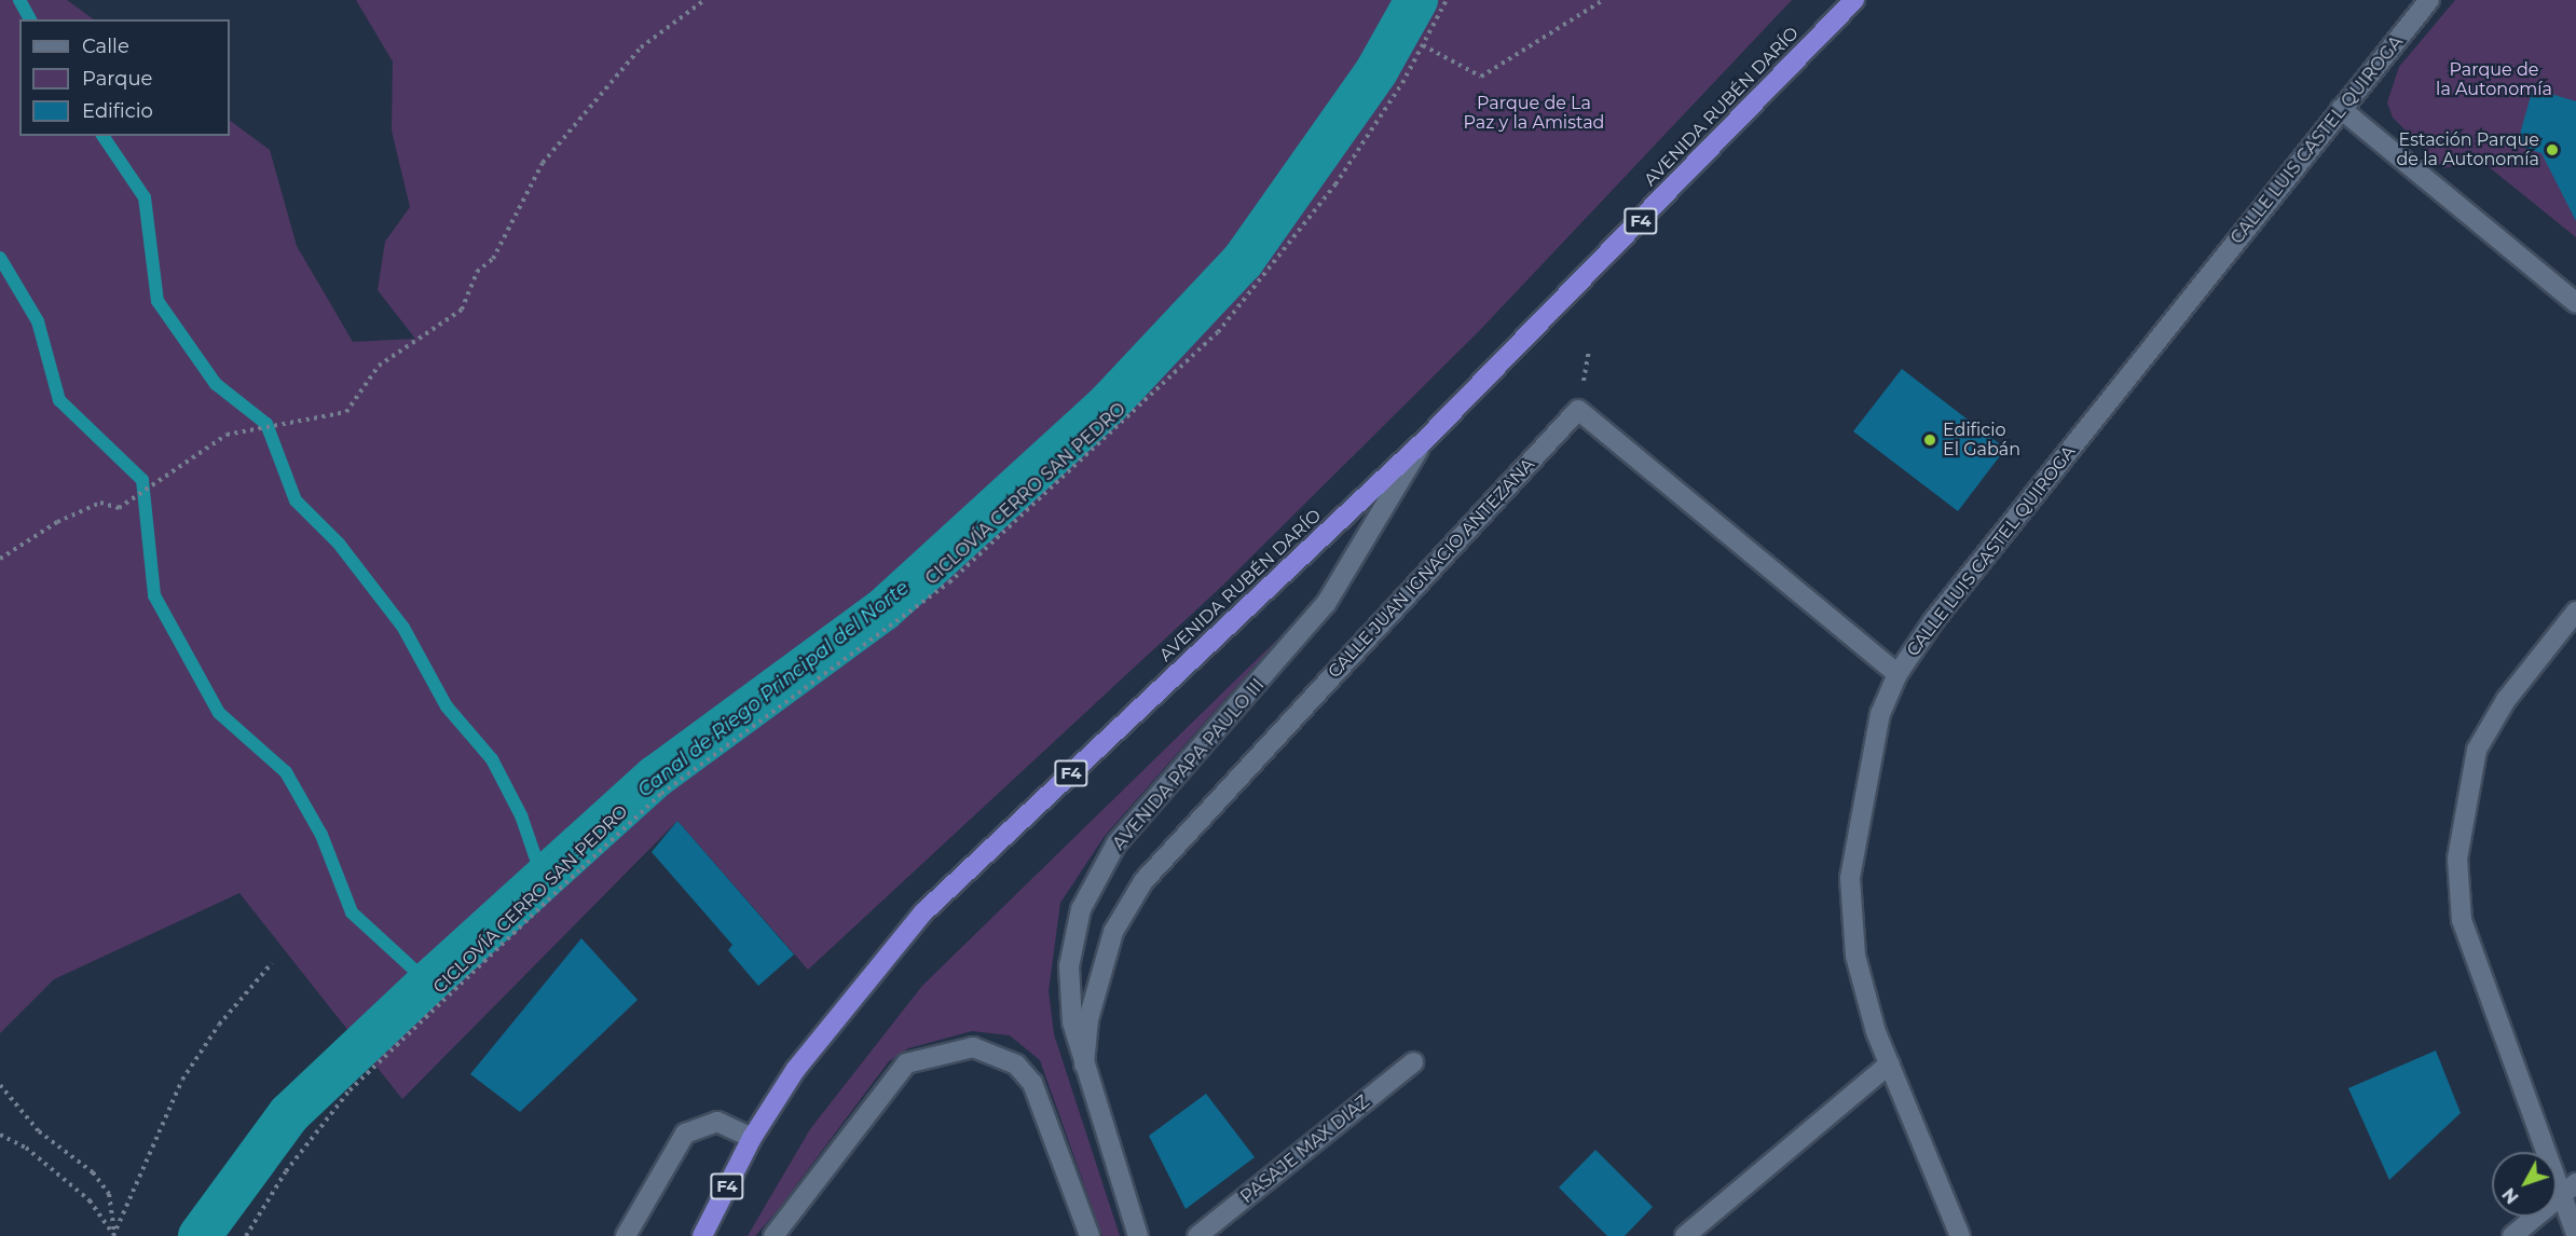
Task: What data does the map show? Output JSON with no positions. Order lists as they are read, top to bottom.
{
  "streets": {
    "highway": ["AVENIDA RUBÉN DARÍO", "F4"],
    "street": [
      "CALLE LUIS CASTEL QUIROGA",
      "CALLE JUAN IGNACIO ANTEZANA",
      "AVENIDA PAPA PAULO III",
      "PASAJE MAX DIAZ"
    ],
    "path": ["CICLOVÍA CERRO SAN PEDRO"]
  },
  "crossings": [
    ["AVENIDA RUBÉN DARÍO", "AVENIDA PAPA PAULO III"],
    ["CALLE LUIS CASTEL QUIROGA", "CALLE JUAN IGNACIO ANTEZANA"],
    ["CALLE JUAN IGNACIO ANTEZANA", "AVENIDA PAPA PAULO III"]
  ],
  "water": ["Canal de Riego Principal del Norte"],
  "parks": ["Parque de la Autonomía", "Parque de La Paz y la Amistad"],
  "places": ["Estación Parque de la Autonomía", "Edificio El Gabán"],
  "legend": ["Calle", "Parque", "Edificio"],
  "north": "bottom left"
}
